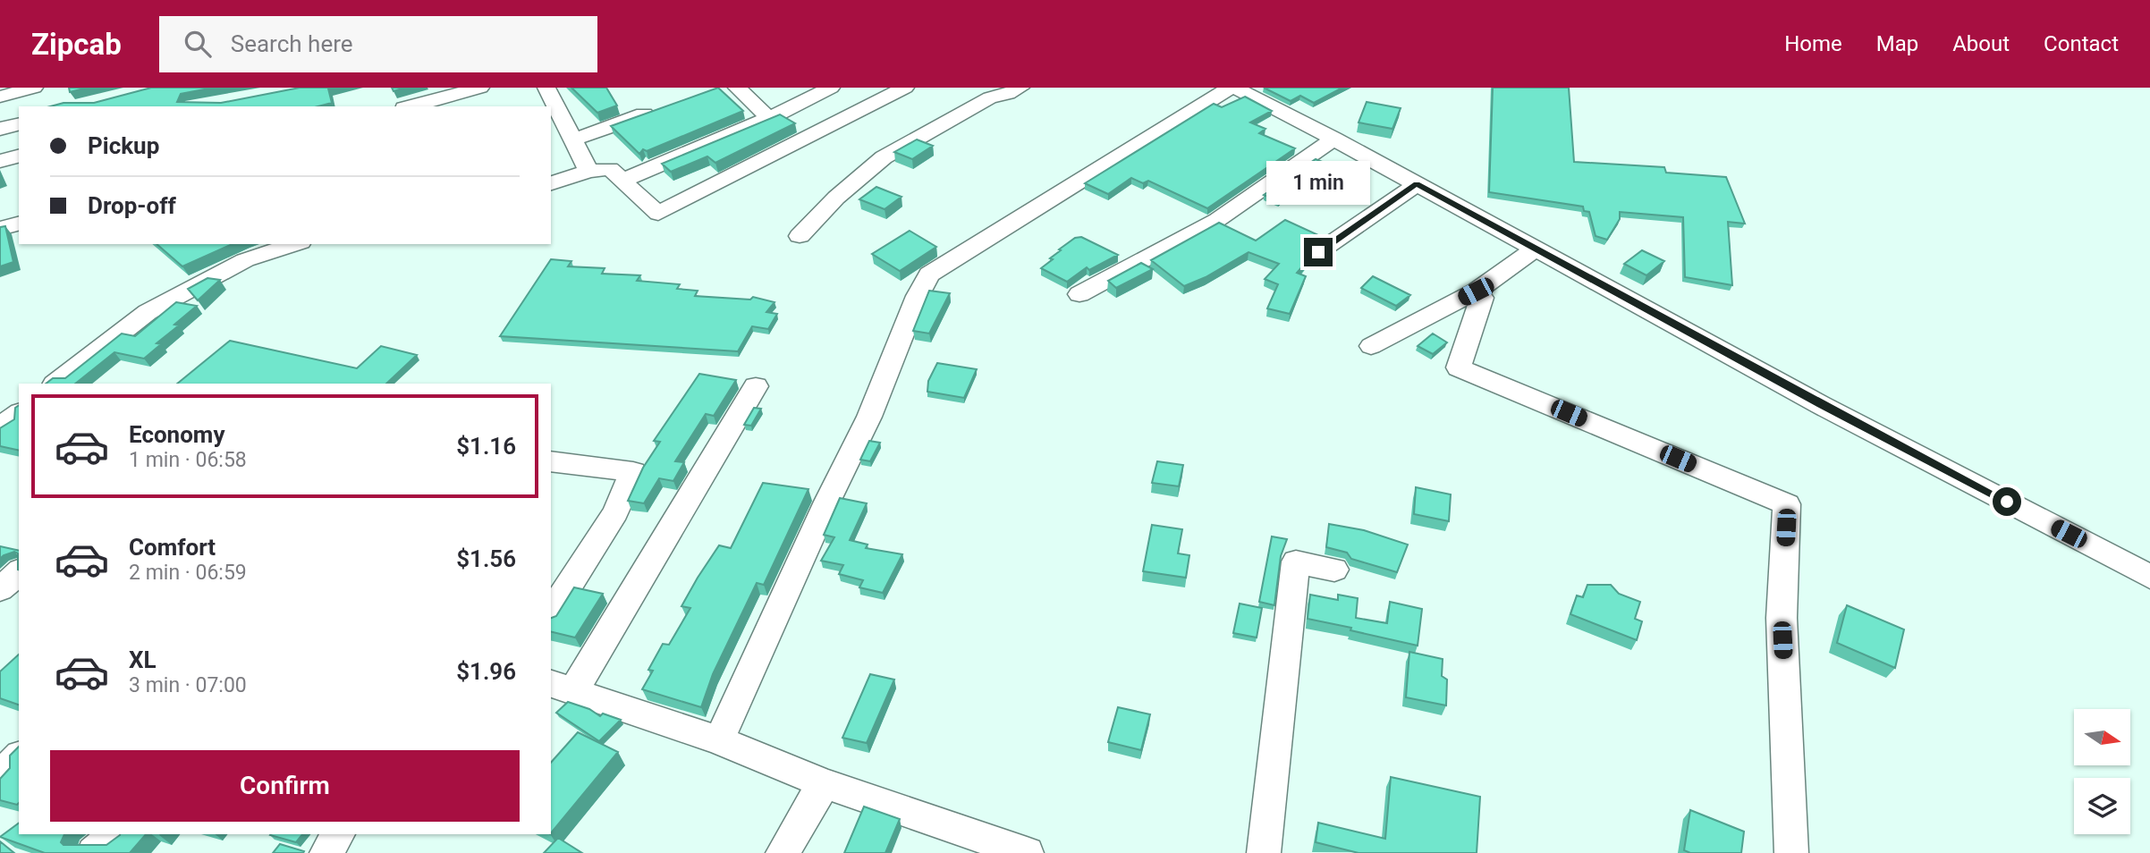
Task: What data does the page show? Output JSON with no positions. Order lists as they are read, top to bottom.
{
  "north": "right",
  "page": {
    "header": "Zipcab",
    "search": "Search here",
    "nav": [
      "Home",
      "Map",
      "About",
      "Contact"
    ],
    "banner": ["Pickup", "Drop-off"],
    "bubble": "1 min",
    "list": [
      {
        "name": "Economy",
        "note": "1 min · 06:58",
        "value": "$1.16"
      },
      {
        "name": "Comfort",
        "note": "2 min · 06:59",
        "value": "$1.56"
      },
      {
        "name": "XL",
        "note": "3 min · 07:00",
        "value": "$1.96"
      }
    ],
    "buttons": "Confirm"
  }
}
